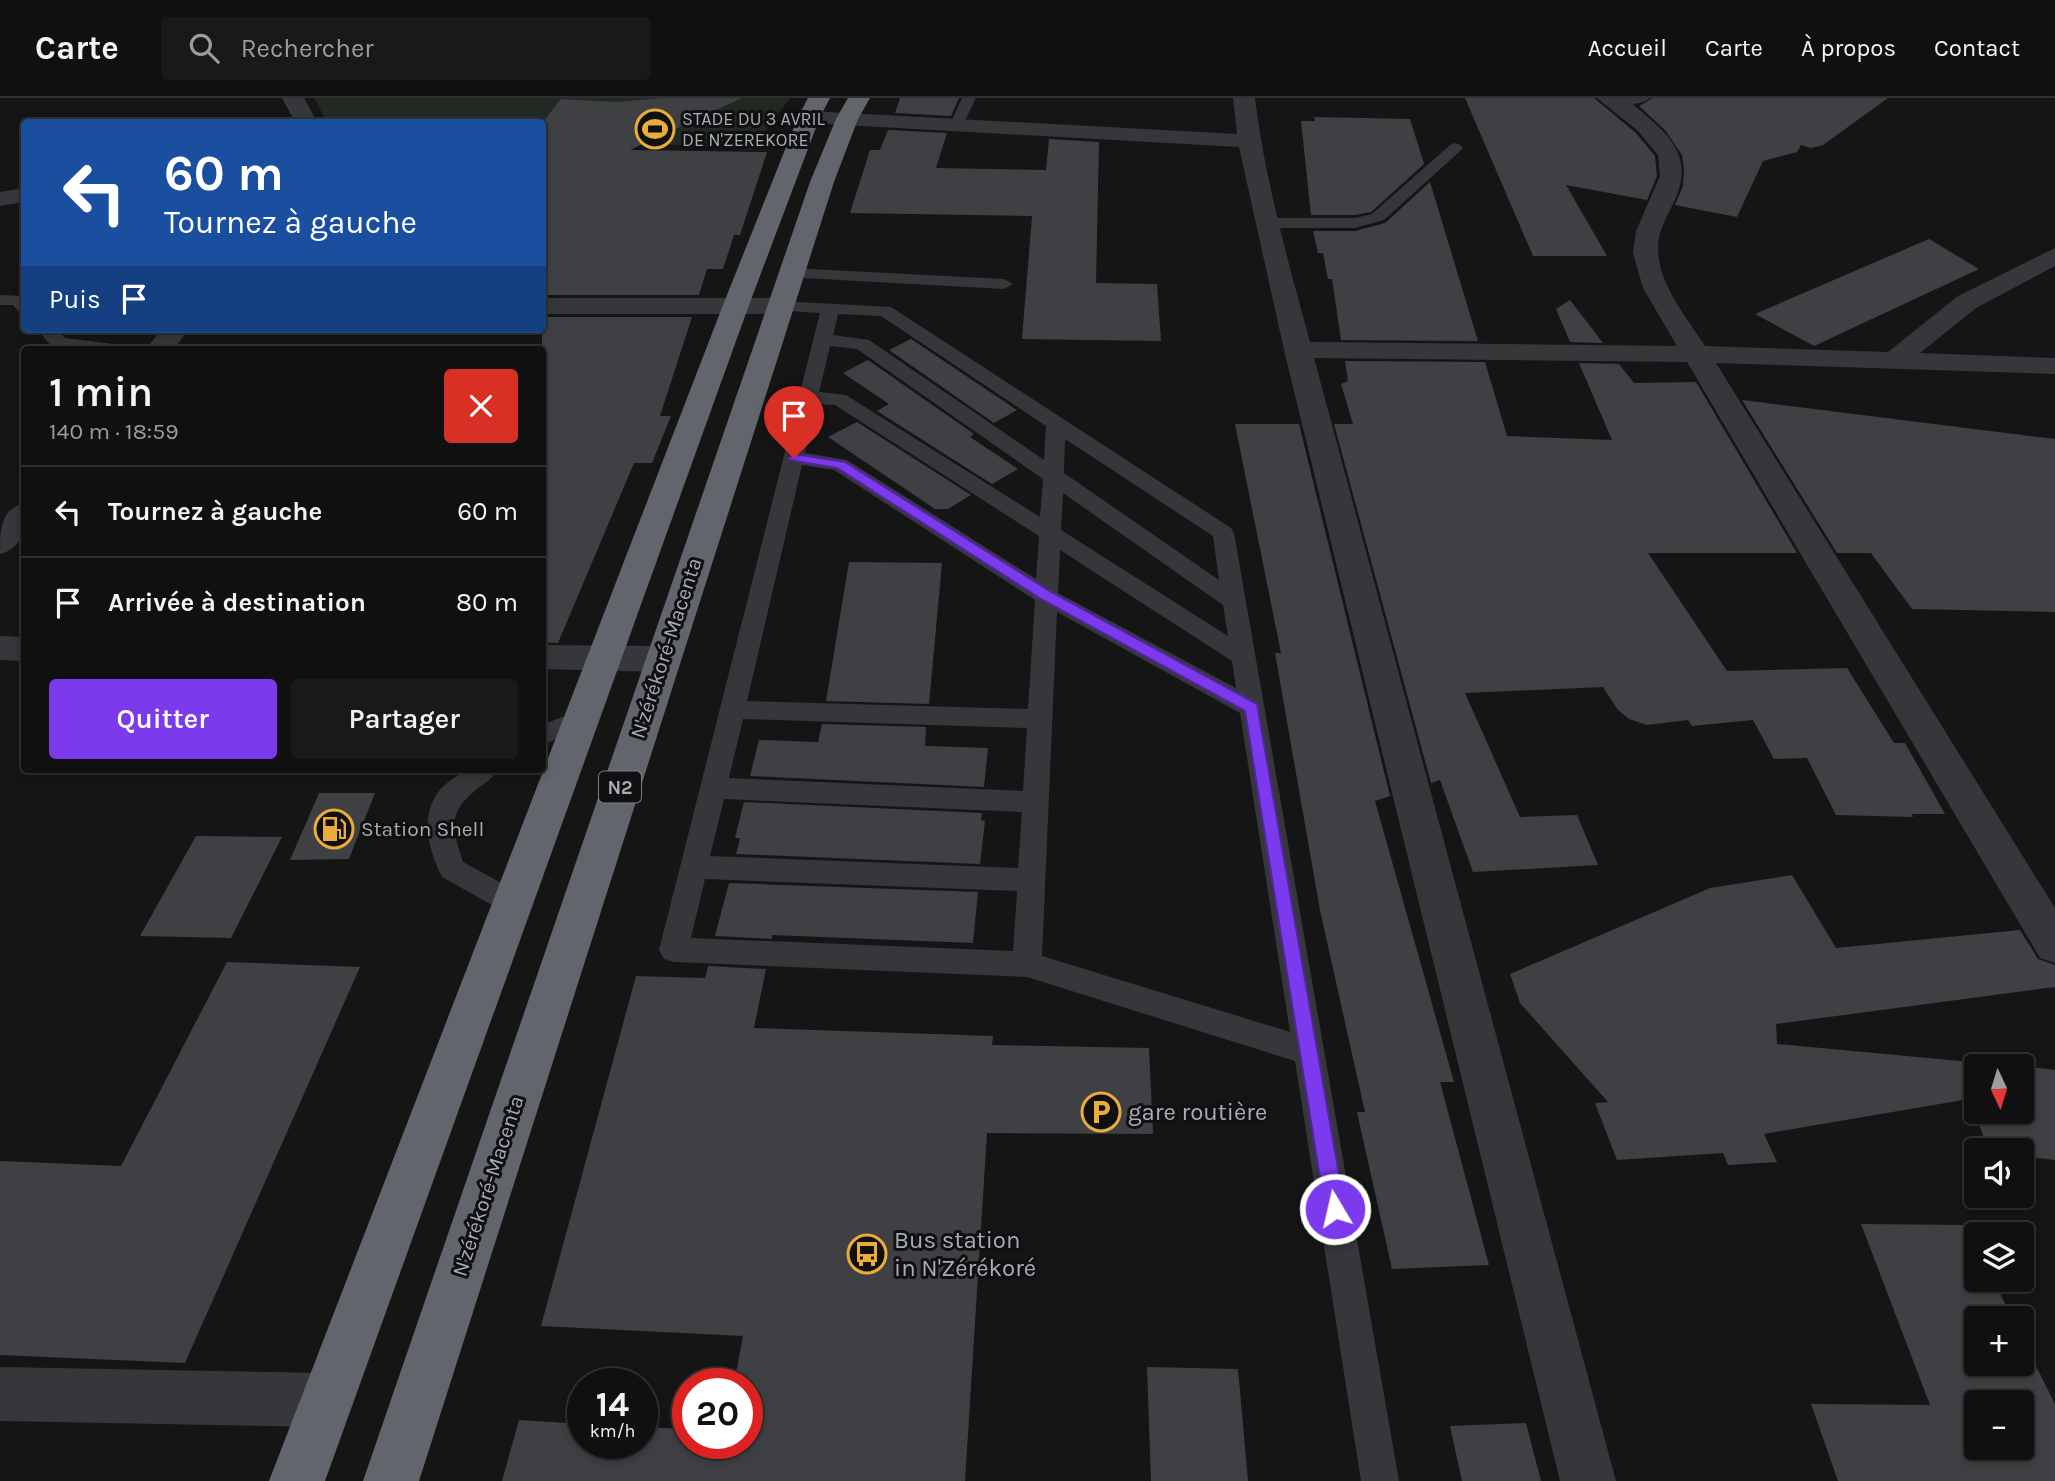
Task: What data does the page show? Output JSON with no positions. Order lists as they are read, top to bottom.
{
  "streets": {
    "highway": ["N'zérékoré-Macenta", "N2"]
  },
  "places": {
    "sports": ["STADE DU 3 AVRIL DE N'ZEREKORE"],
    "fuel station": ["Station Shell"],
    "parking": ["gare routière"],
    "bus stop": ["Bus station in N'Zérékoré"]
  },
  "north": "bottom",
  "page": {
    "header": "Carte",
    "search": "Rechercher",
    "nav": [
      "Accueil",
      "Carte",
      "À propos",
      "Contact"
    ],
    "turn": ["60 m", "Tournez à gauche"],
    "then": "Puis",
    "heading": ["1 min", "140 m · 18:59"],
    "list": [
      {
        "name": "Tournez à gauche",
        "value": "60 m"
      },
      {
        "name": "Arrivée à destination",
        "value": "80 m"
      }
    ],
    "buttons": ["Quitter", "Partager"],
    "map_buttons": ["+", "−"],
    "speed": "14 km/h",
    "limit": "20"
  }
}
